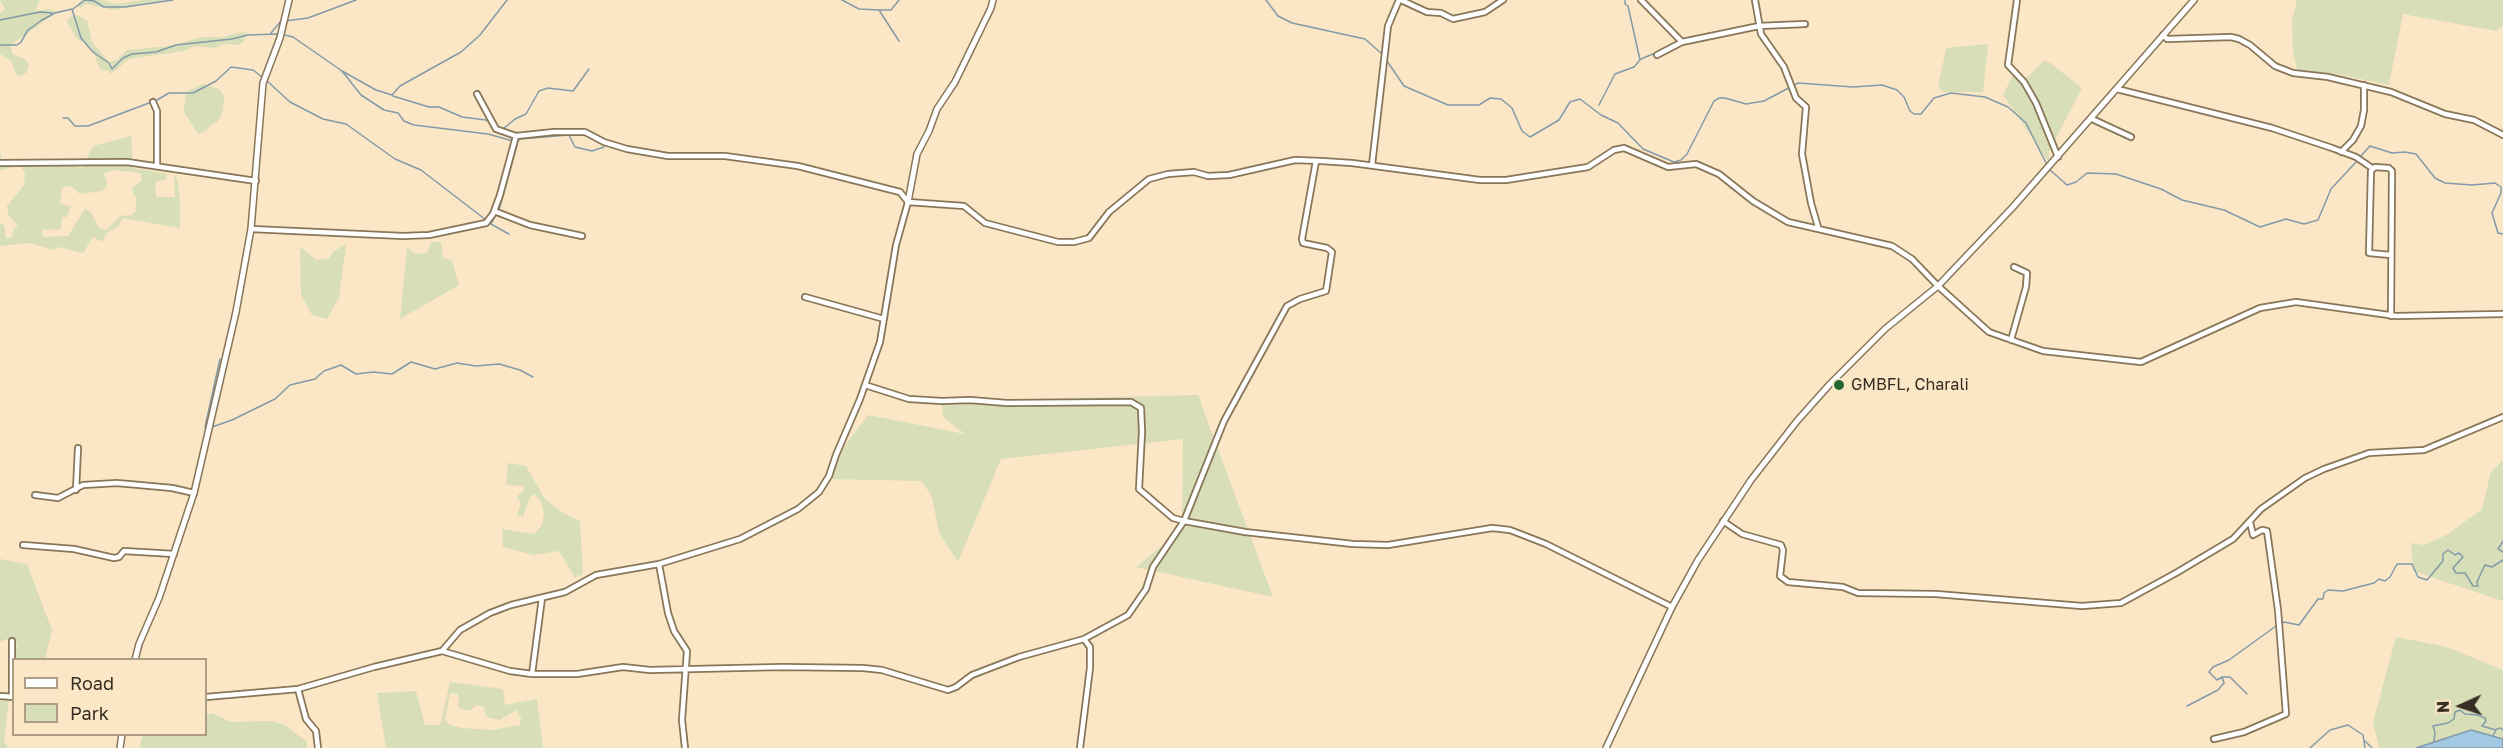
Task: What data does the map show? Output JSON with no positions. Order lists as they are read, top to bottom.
{
  "places": ["GMBFL, Charali"],
  "legend": ["Road", "Park"],
  "north": "left"
}
